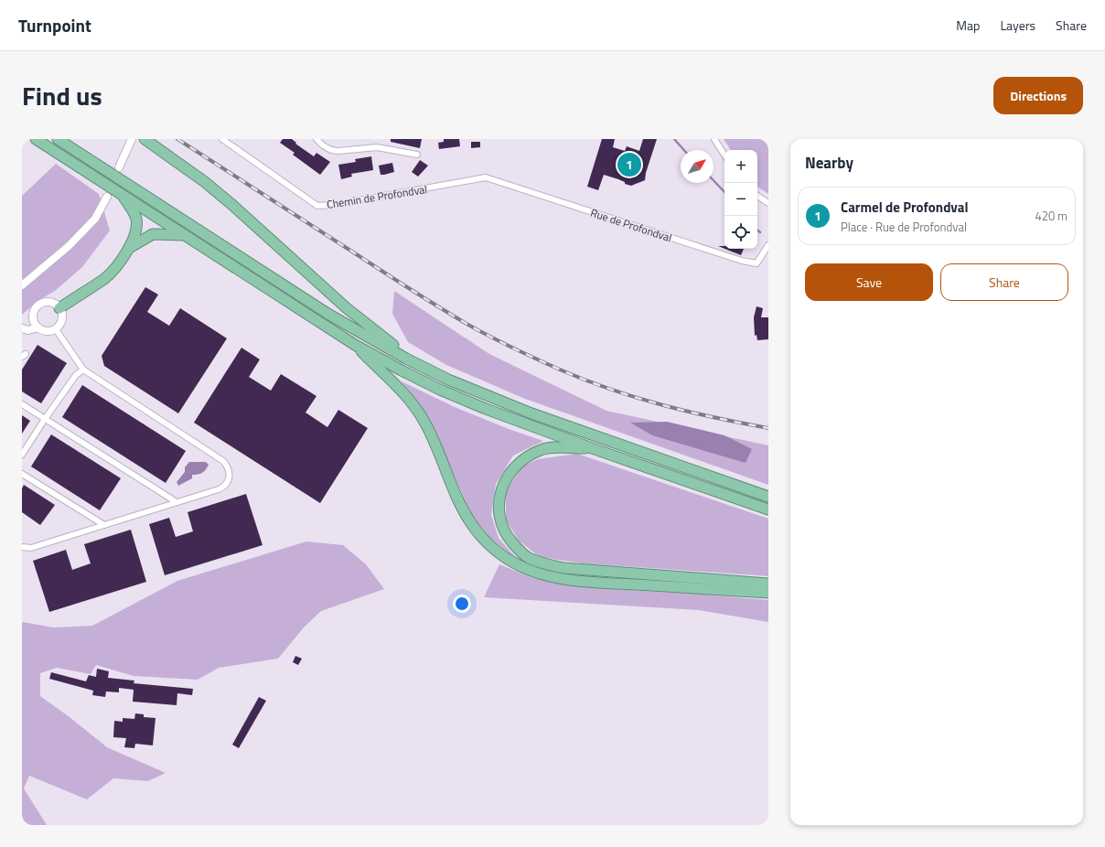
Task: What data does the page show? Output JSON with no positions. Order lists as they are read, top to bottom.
{
  "streets": {
    "street": ["Chemin de Profondval", "Rue de Profondval"]
  },
  "crossings": [
    ["Chemin de Profondval", "Rue de Profondval"]
  ],
  "north": "top right",
  "page": {
    "header": "Turnpoint",
    "nav": ["Map", "Layers", "Share"],
    "title": "Find us",
    "buttons": [
      "Directions",
      ["Save", "Share"]
    ],
    "heading": "Nearby",
    "map_buttons": ["+", "−"],
    "pins": "1",
    "list": [
      {
        "mark": "1",
        "name": "Carmel de Profondval",
        "note": "Place · Rue de Profondval",
        "value": "420 m"
      }
    ]
  }
}
